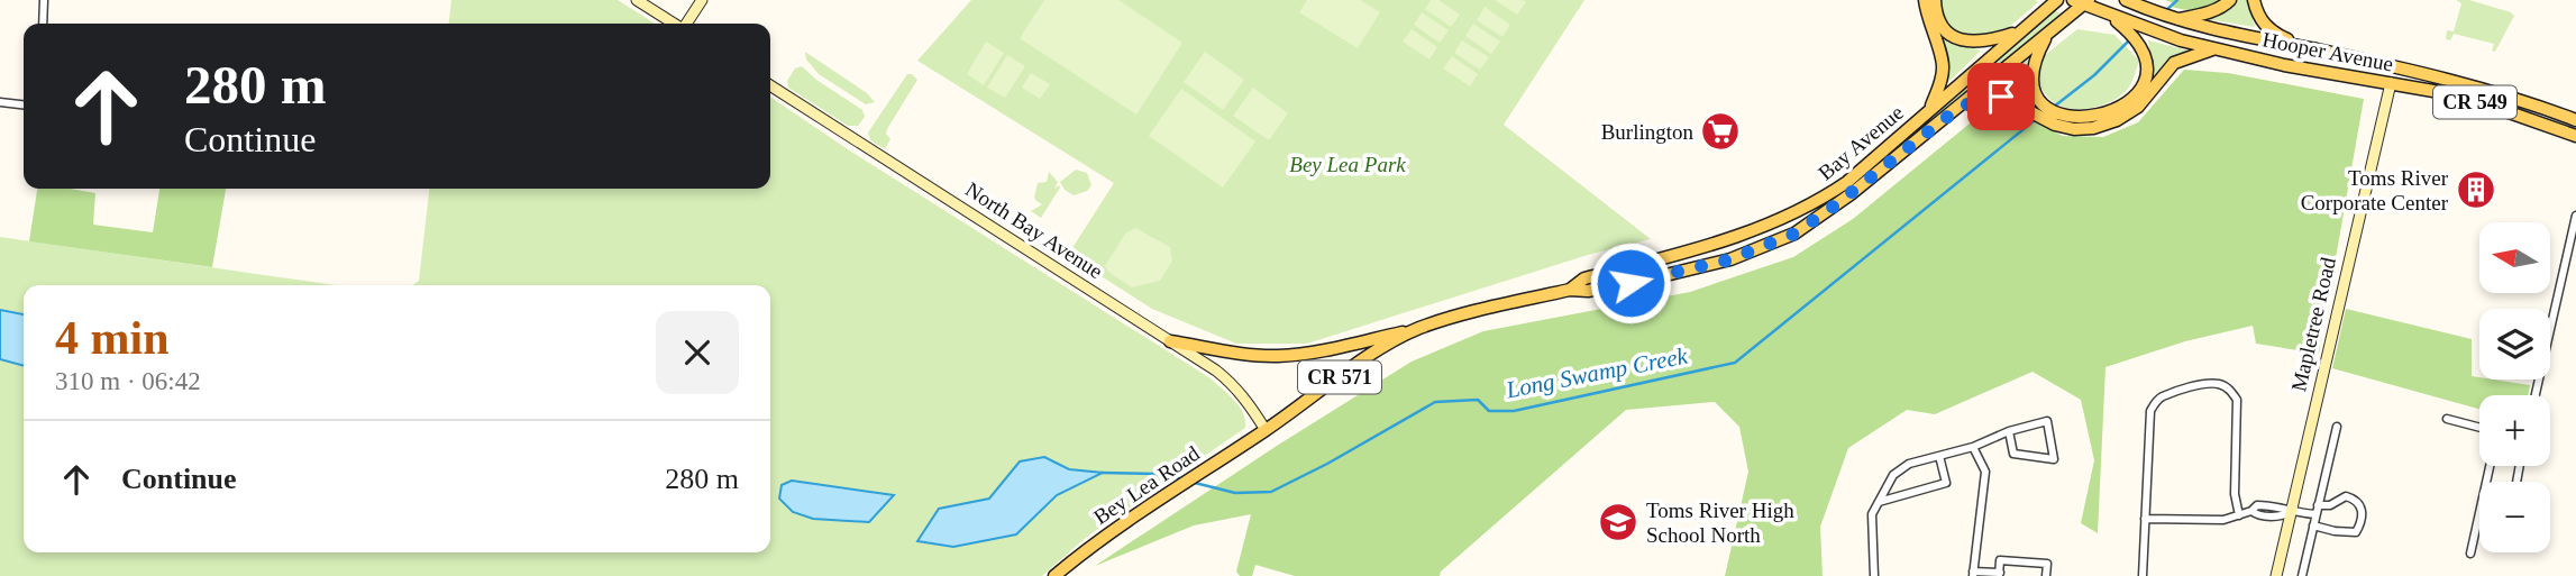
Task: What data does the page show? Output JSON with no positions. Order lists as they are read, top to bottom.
{
  "streets": {
    "main road": [
      "Hooper Avenue",
      "CR 549",
      "Bay Avenue",
      "CR 571",
      "Bey Lea Road"
    ],
    "street": ["North Bay Avenue", "Mapletree Road"]
  },
  "crossings": [
    ["Hooper Avenue", "Bay Avenue"],
    ["Hooper Avenue", "Mapletree Road"],
    ["Bay Avenue", "North Bay Avenue"],
    ["Bay Avenue", "Bey Lea Road"],
    ["North Bay Avenue", "Bey Lea Road"]
  ],
  "water": ["Long Swamp Creek"],
  "parks": ["Bey Lea Park"],
  "places": {
    "supermarket": ["Burlington"],
    "building": ["Toms River Corporate Center"],
    "school or university": ["Toms River High School North"]
  },
  "north": "left",
  "page": {
    "turn": ["280 m", "Continue"],
    "map_buttons": ["+", "−"],
    "heading": ["4 min", "310 m · 06:42"],
    "list": [
      {
        "name": "Continue",
        "value": "280 m"
      }
    ]
  }
}
